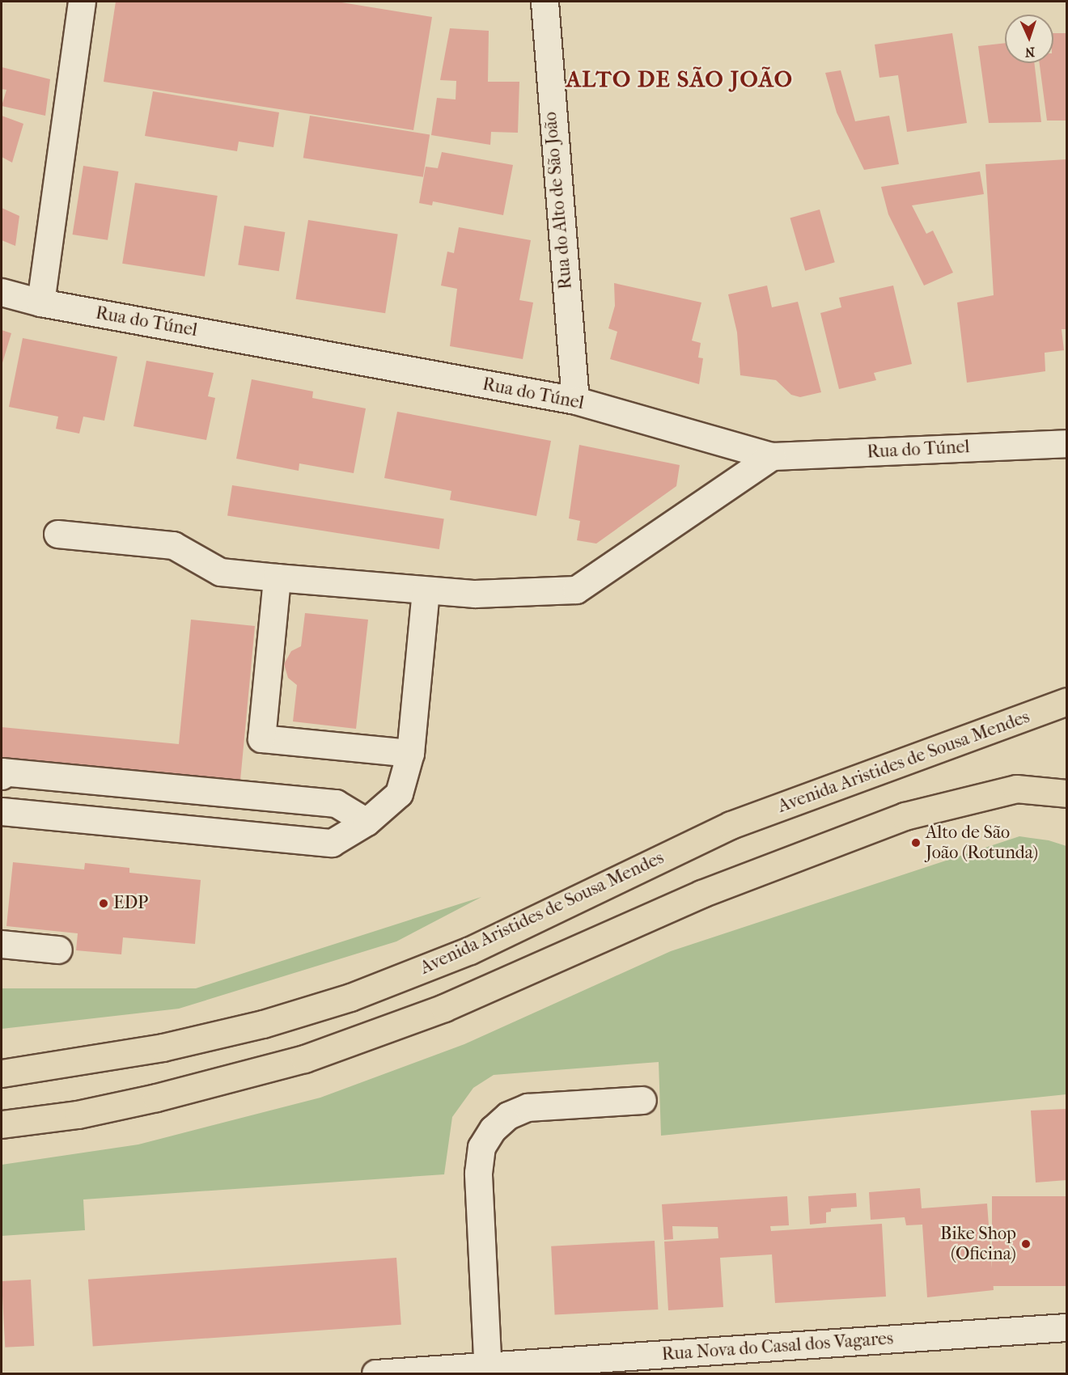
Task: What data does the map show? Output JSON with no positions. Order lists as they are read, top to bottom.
{
  "streets": {
    "main road": ["Avenida Aristides de Sousa Mendes"],
    "street": ["Rua do Alto de São João", "Rua do Túnel", "Rua Nova do Casal dos Vagares"]
  },
  "crossings": [
    ["Rua do Alto de São João", "Rua do Túnel"]
  ],
  "districts": ["ALTO DE SÃO JOÃO"],
  "places": ["Alto de São João (Rotunda)", "EDP", "Bike Shop (Oficina)"],
  "north": "bottom"
}
